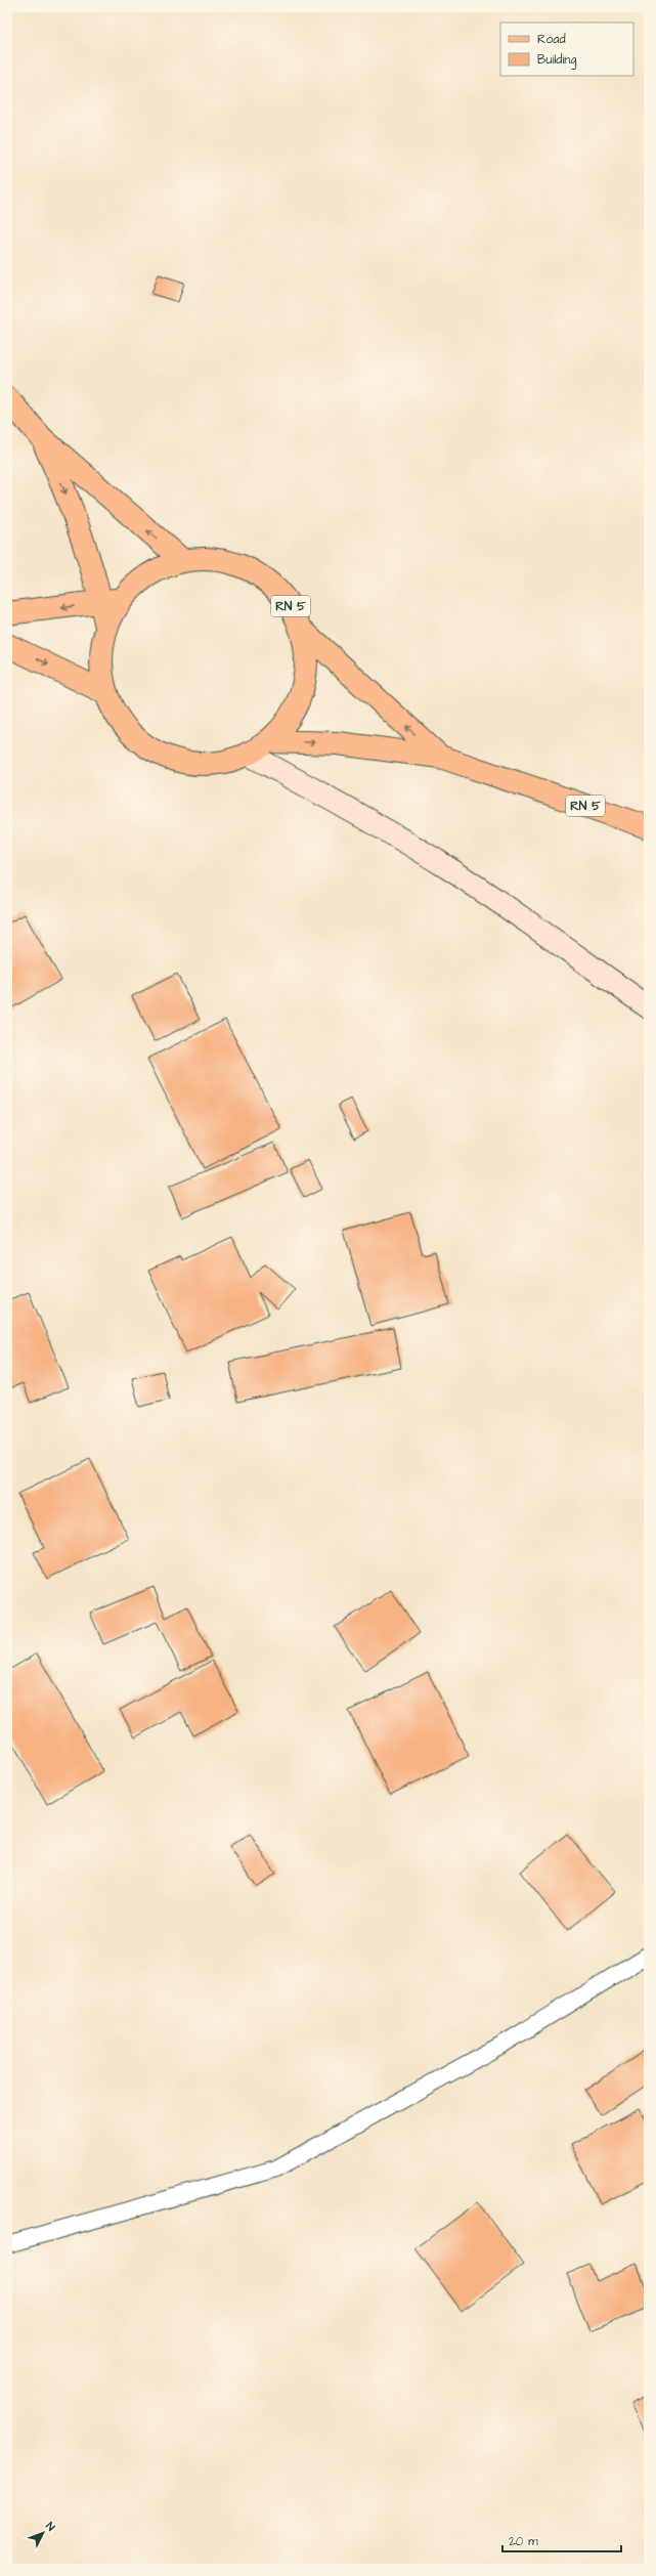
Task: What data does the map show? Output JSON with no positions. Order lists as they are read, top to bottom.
{
  "streets": {
    "main road": ["RN 5"]
  },
  "legend": ["Road", "Building"],
  "scale_bar": "20 m",
  "north": "top right"
}
